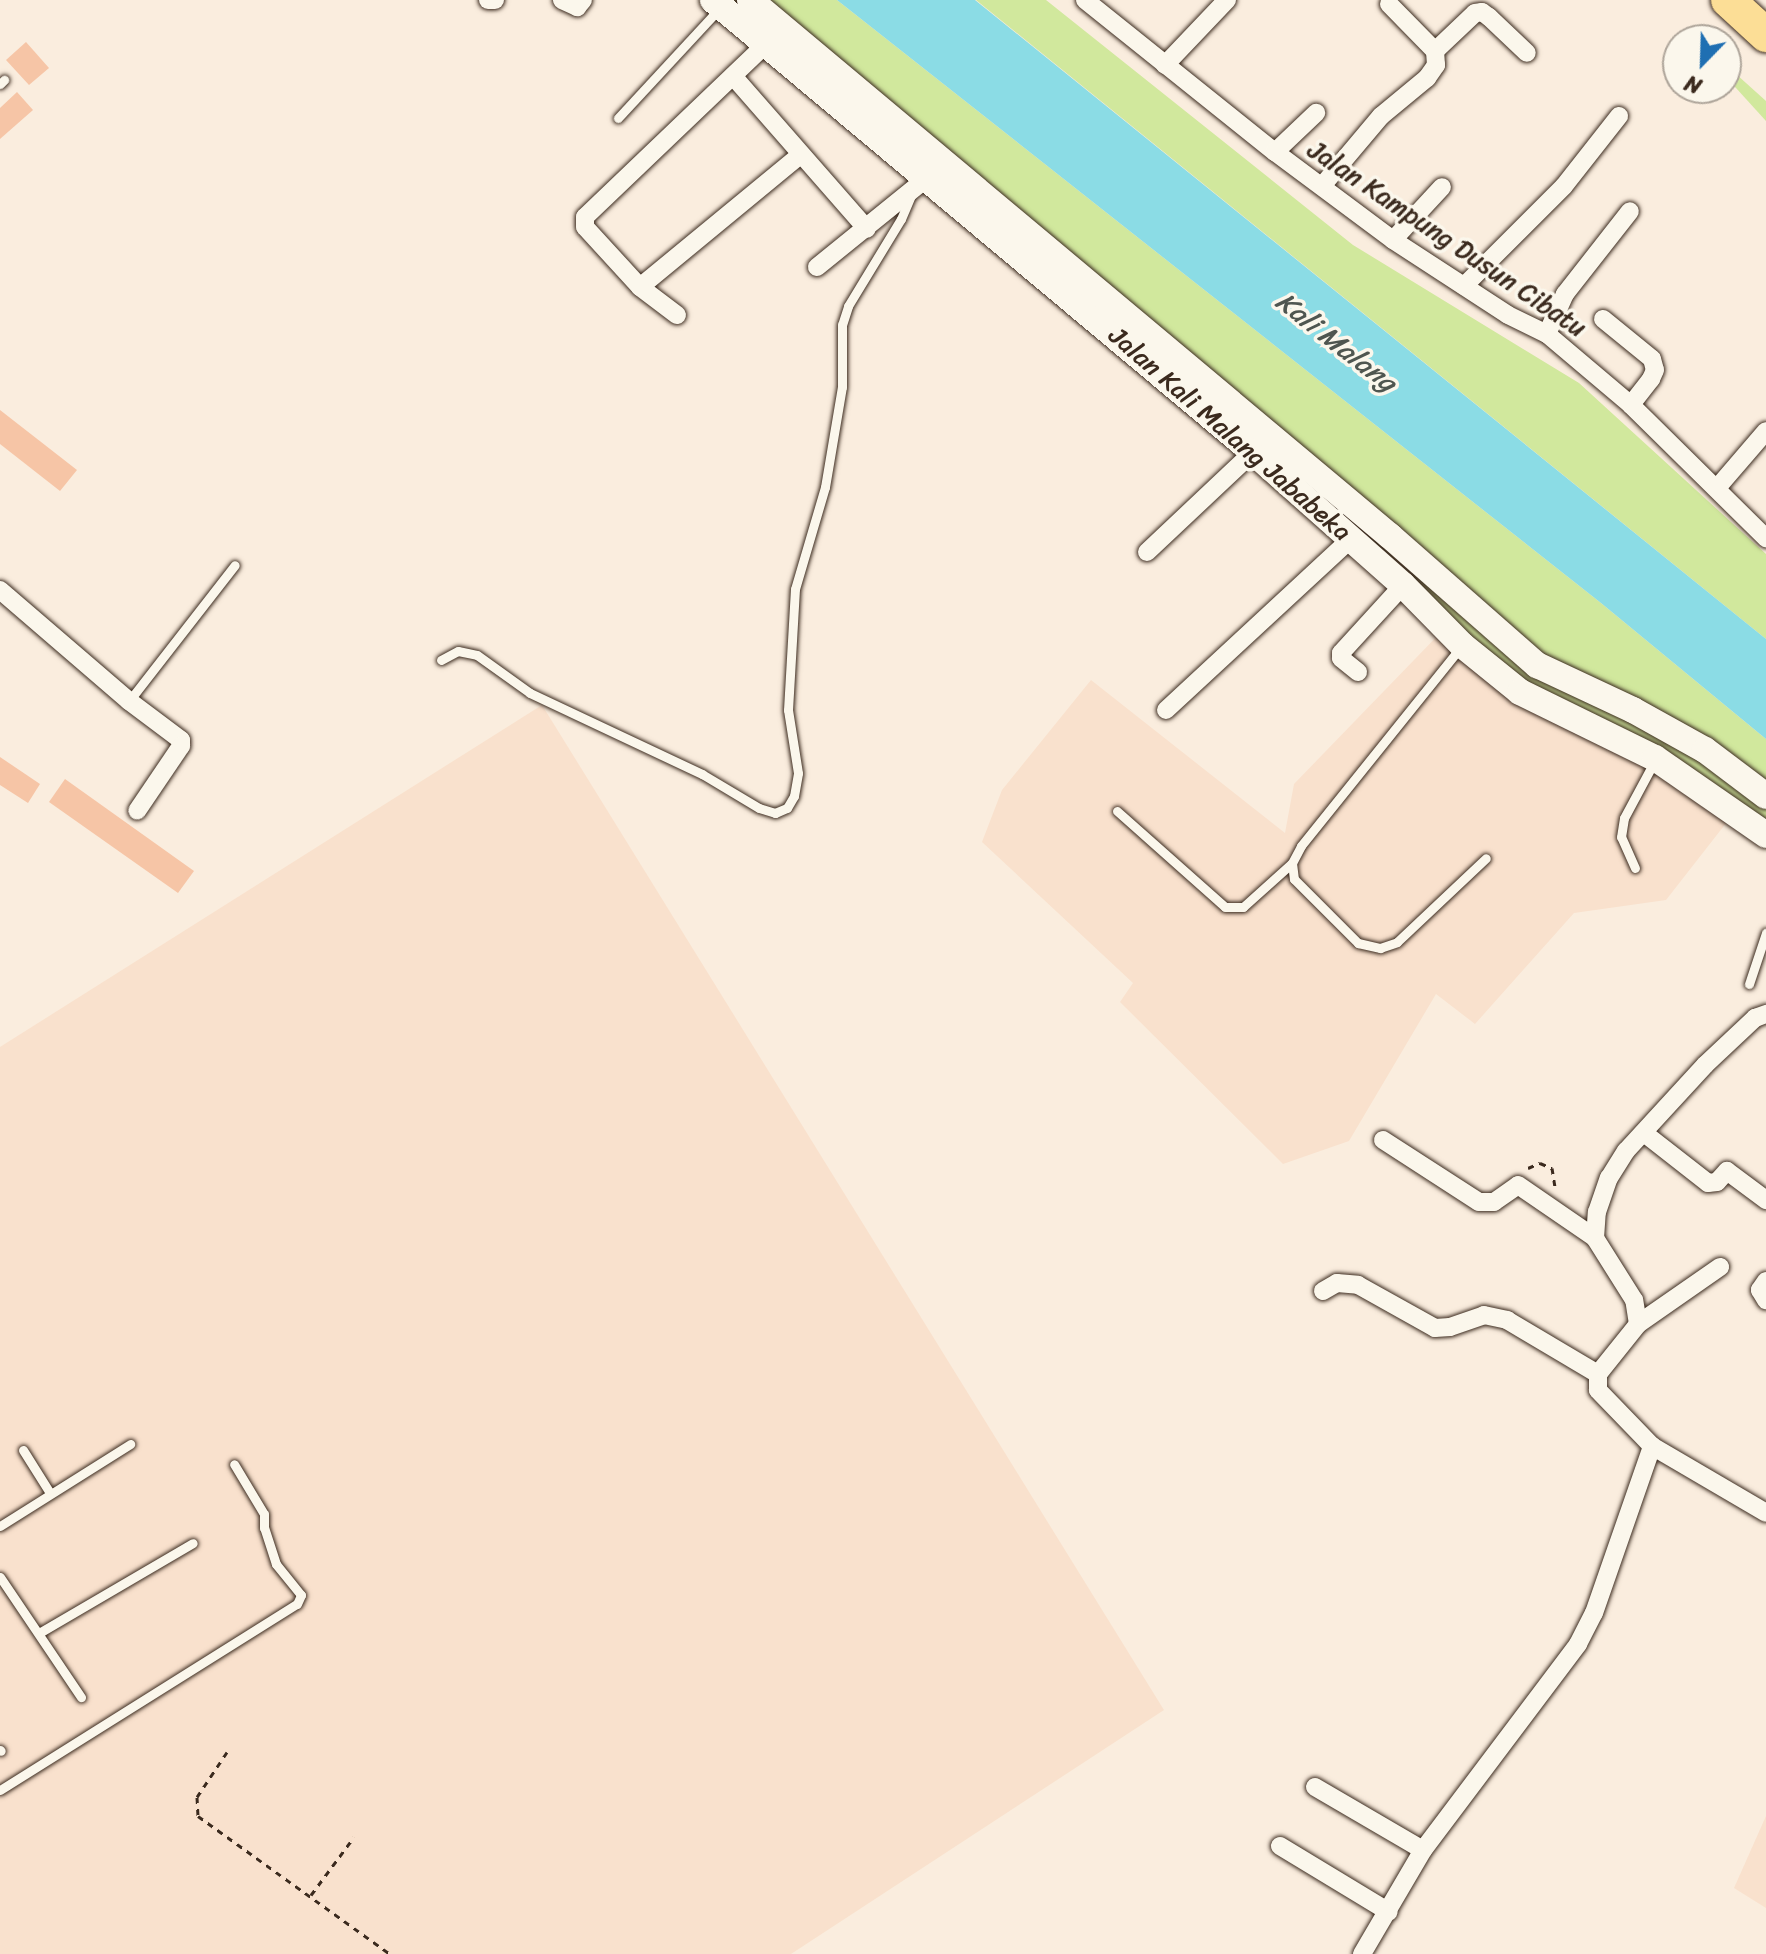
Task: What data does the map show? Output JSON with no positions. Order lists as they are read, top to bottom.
{
  "streets": {
    "main road": ["Jalan Kali Malang Jababeka"],
    "street": ["Jalan Kampung Dusun Cibatu"]
  },
  "water": ["Kali Malang"],
  "north": "bottom left"
}
